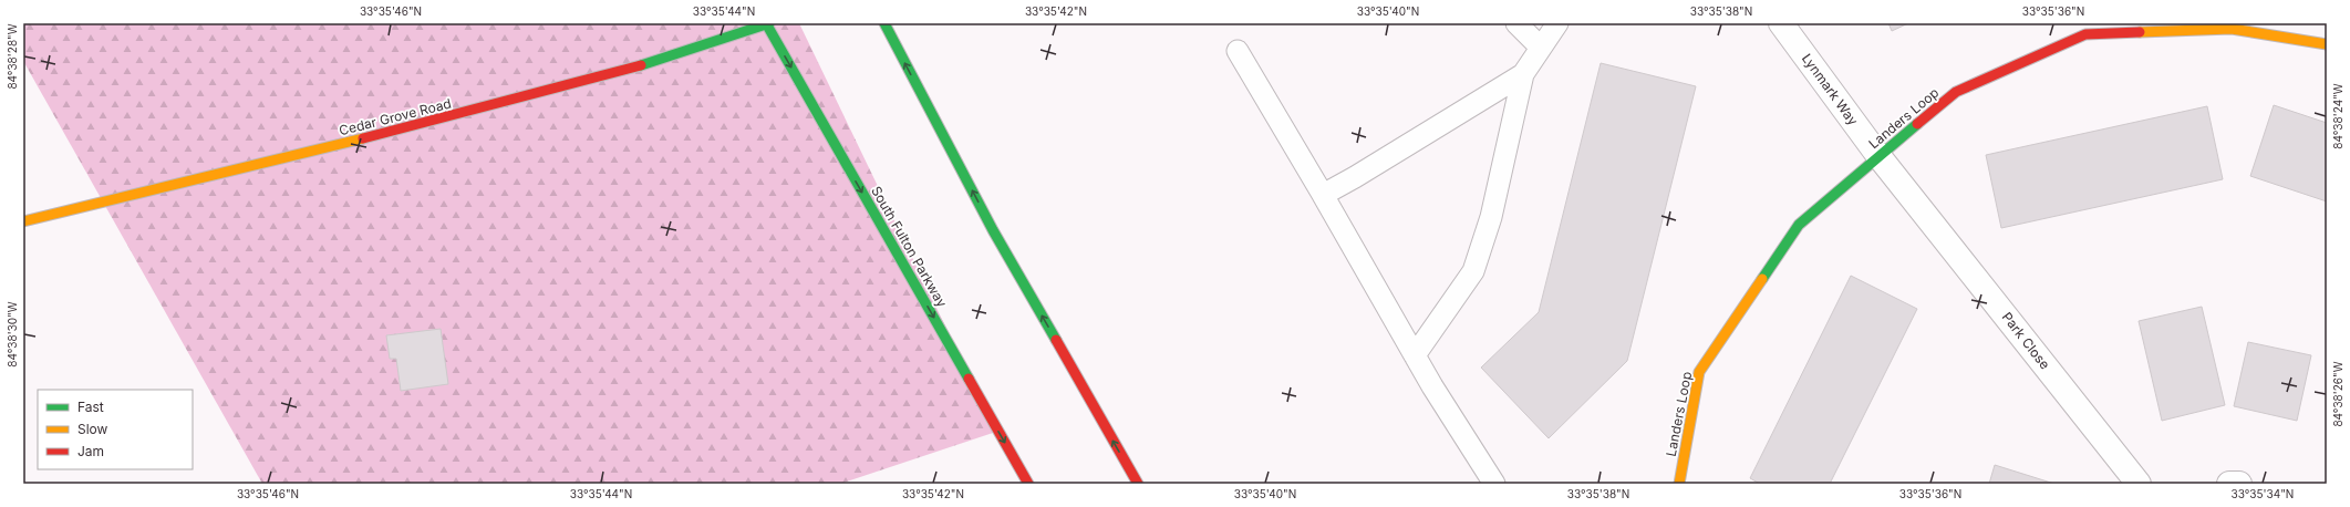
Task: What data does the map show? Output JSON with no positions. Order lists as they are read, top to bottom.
{
  "streets": {
    "main road": ["Cedar Grove Road", "Landers Loop", "South Fulton Parkway"],
    "street": ["Lynmark Way", "Park Close"]
  },
  "crossings": [
    ["Lynmark Way", "Landers Loop"],
    ["Lynmark Way", "Park Close"],
    ["Cedar Grove Road", "South Fulton Parkway"],
    ["Landers Loop", "Park Close"]
  ],
  "one_way": ["South Fulton Parkway"],
  "legend": ["Fast", "Slow", "Jam"],
  "coordinates": [
    "33°35'46\"N",
    "33°35'44\"N",
    "33°35'42\"N",
    "33°35'40\"N",
    "33°35'38\"N",
    "33°35'36\"N",
    "84°38'28\"W",
    "84°38'24\"W",
    "84°38'30\"W",
    "84°38'26\"W",
    "33°35'34\"N"
  ]
}
